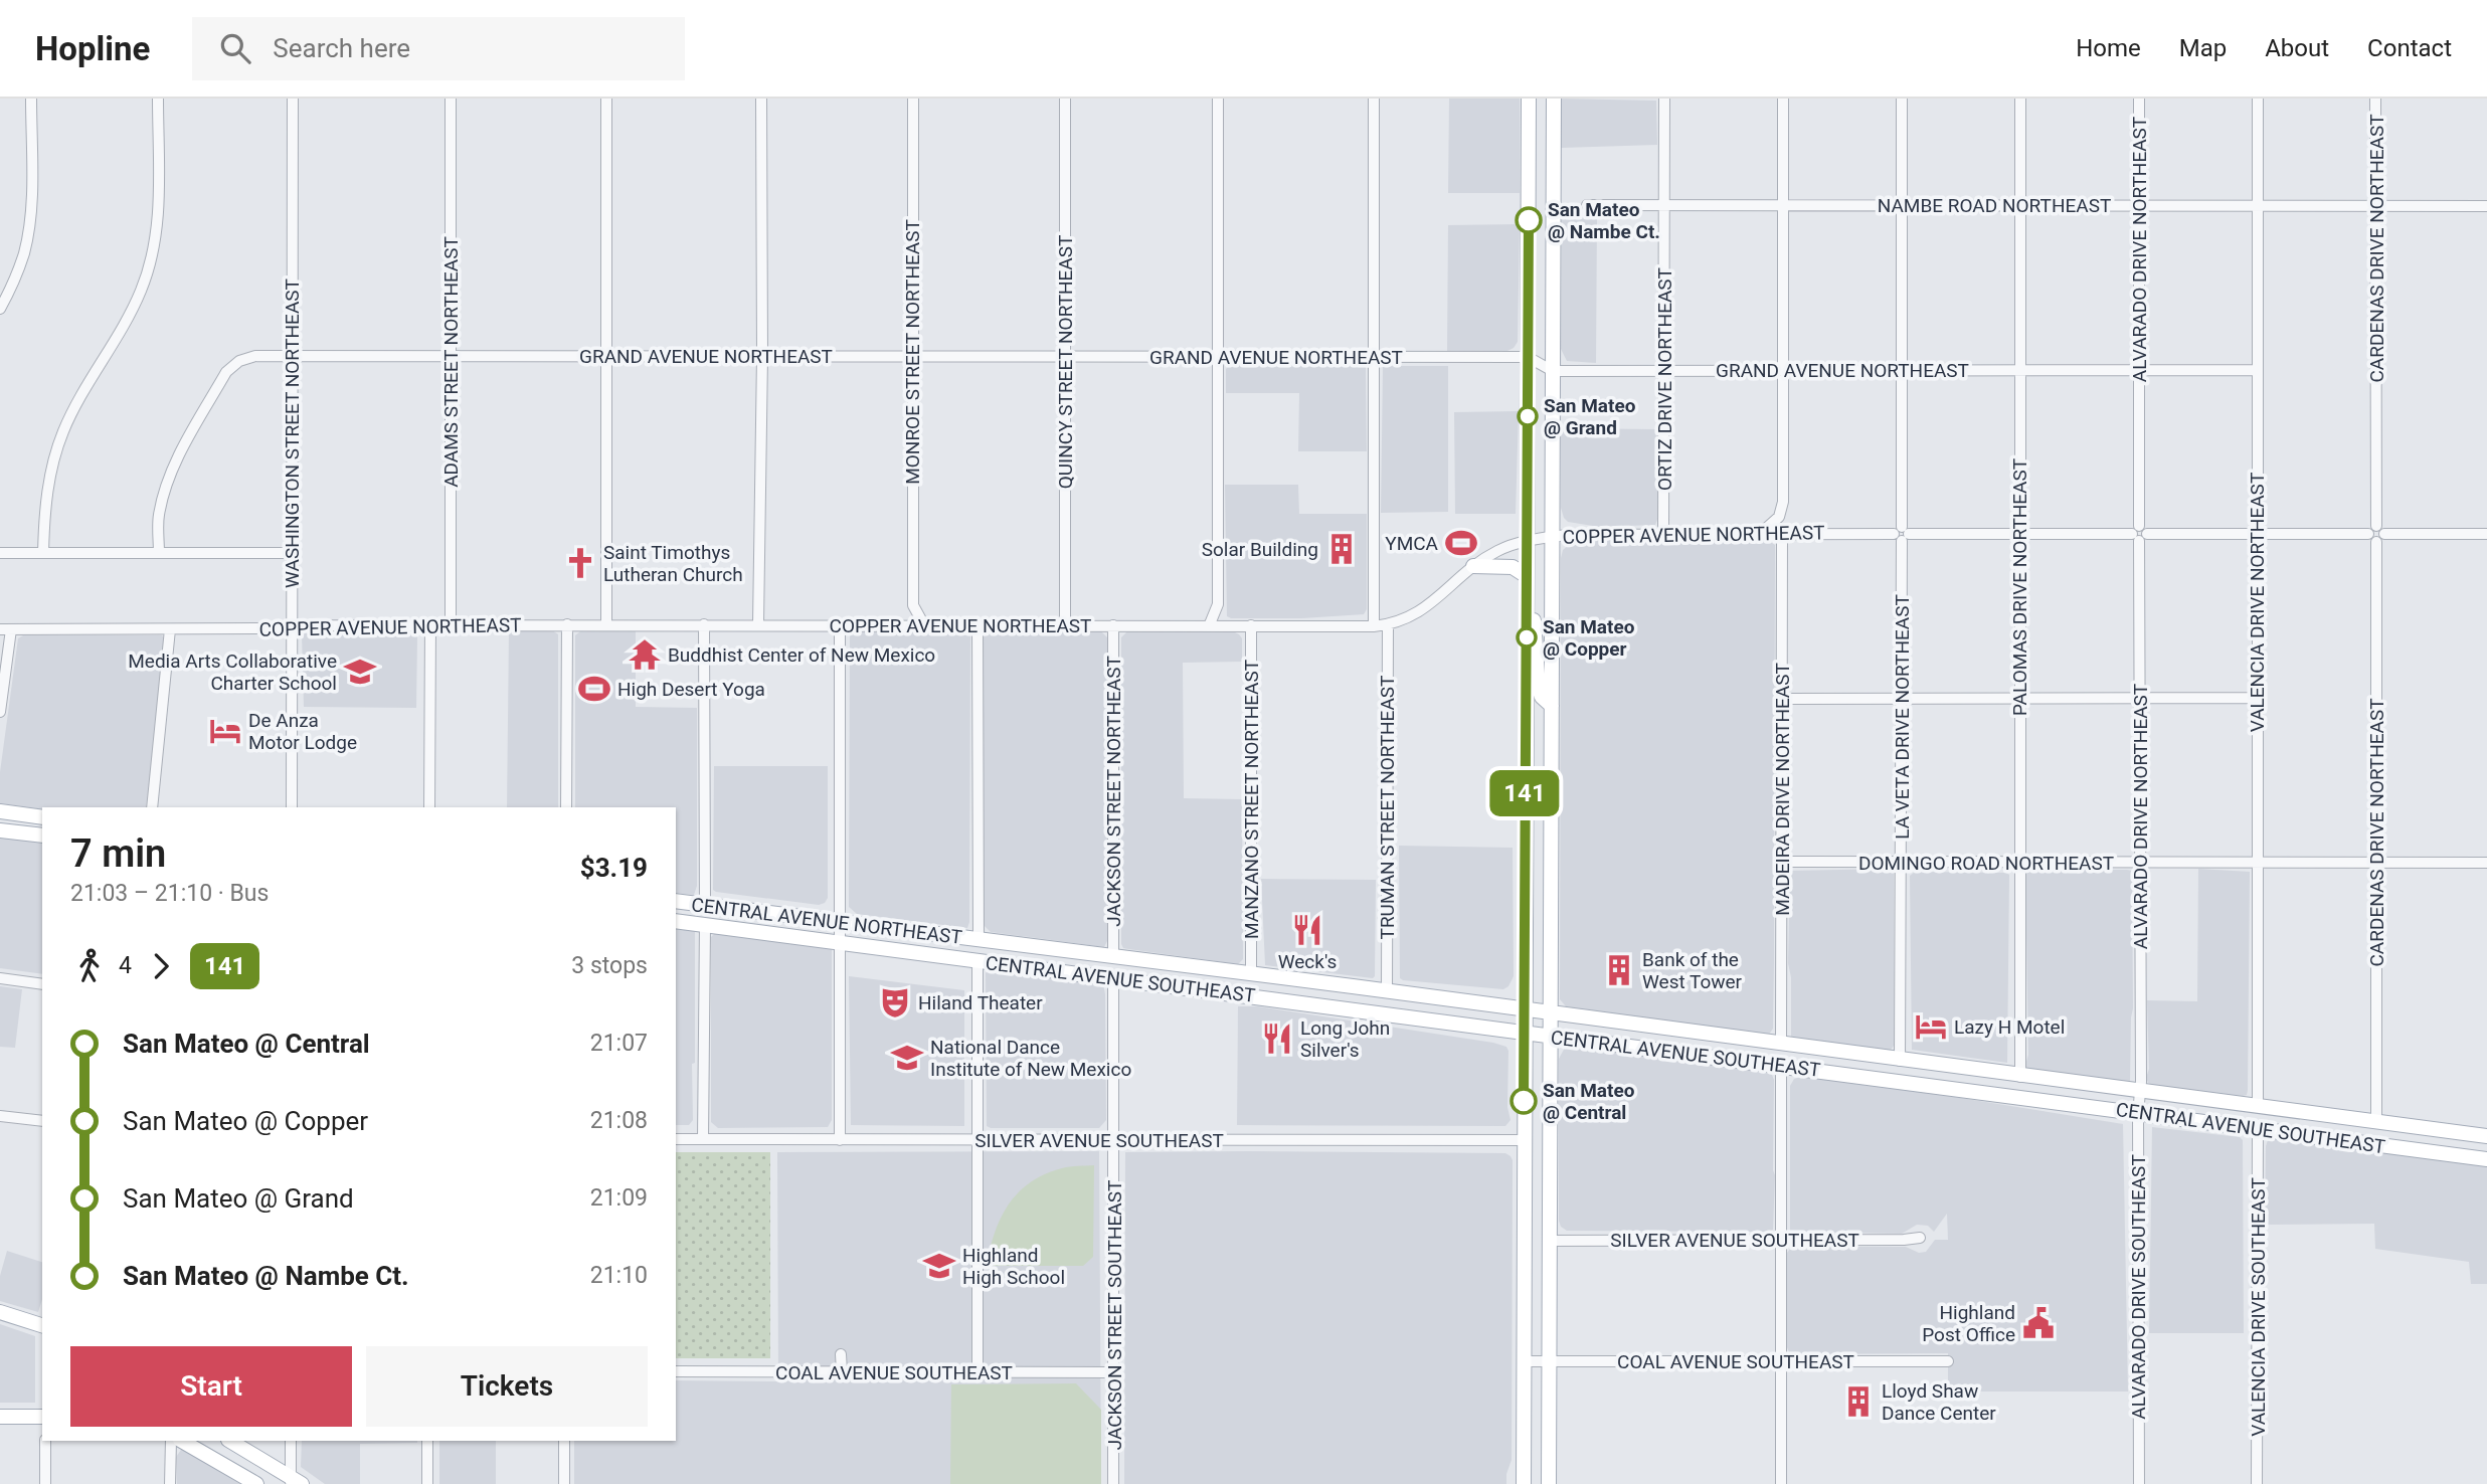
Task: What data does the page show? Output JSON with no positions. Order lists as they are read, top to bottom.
{
  "streets": {
    "main road": ["CENTRAL AVENUE NORTHEAST", "CENTRAL AVENUE SOUTHEAST"],
    "street": [
      "NAMBE ROAD NORTHEAST",
      "CARDENAS DRIVE NORTHEAST",
      "ALVARADO DRIVE NORTHEAST",
      "MONROE STREET NORTHEAST",
      "GRAND AVENUE NORTHEAST",
      "ADAMS STREET NORTHEAST",
      "QUINCY STREET NORTHEAST",
      "ORTIZ DRIVE NORTHEAST",
      "WASHINGTON STREET NORTHEAST",
      "COPPER AVENUE NORTHEAST",
      "PALOMAS DRIVE NORTHEAST",
      "VALENCIA DRIVE NORTHEAST",
      "LA VETA DRIVE NORTHEAST",
      "MADEIRA DRIVE NORTHEAST",
      "JACKSON STREET NORTHEAST",
      "MANZANO STREET NORTHEAST",
      "TRUMAN STREET NORTHEAST",
      "DOMINGO ROAD NORTHEAST",
      "SILVER AVENUE SOUTHEAST",
      "ALVARADO DRIVE SOUTHEAST",
      "VALENCIA DRIVE SOUTHEAST",
      "JACKSON STREET SOUTHEAST",
      "COAL AVENUE SOUTHEAST"
    ]
  },
  "crossings": [
    ["NAMBE ROAD NORTHEAST", "CARDENAS DRIVE NORTHEAST"],
    ["NAMBE ROAD NORTHEAST", "ALVARADO DRIVE NORTHEAST"],
    ["NAMBE ROAD NORTHEAST", "ORTIZ DRIVE NORTHEAST"],
    ["NAMBE ROAD NORTHEAST", "PALOMAS DRIVE NORTHEAST"],
    ["NAMBE ROAD NORTHEAST", "VALENCIA DRIVE NORTHEAST"],
    ["NAMBE ROAD NORTHEAST", "LA VETA DRIVE NORTHEAST"],
    ["CARDENAS DRIVE NORTHEAST", "COPPER AVENUE NORTHEAST"],
    ["CARDENAS DRIVE NORTHEAST", "DOMINGO ROAD NORTHEAST"],
    ["CARDENAS DRIVE NORTHEAST", "CENTRAL AVENUE NORTHEAST"],
    ["ALVARADO DRIVE NORTHEAST", "GRAND AVENUE NORTHEAST"],
    ["ALVARADO DRIVE NORTHEAST", "COPPER AVENUE NORTHEAST"],
    ["ALVARADO DRIVE NORTHEAST", "DOMINGO ROAD NORTHEAST"],
    ["ALVARADO DRIVE NORTHEAST", "CENTRAL AVENUE NORTHEAST"],
    ["ALVARADO DRIVE NORTHEAST", "ALVARADO DRIVE SOUTHEAST"],
    ["MONROE STREET NORTHEAST", "GRAND AVENUE NORTHEAST"],
    ["MONROE STREET NORTHEAST", "COPPER AVENUE NORTHEAST"],
    ["GRAND AVENUE NORTHEAST", "ADAMS STREET NORTHEAST"],
    ["GRAND AVENUE NORTHEAST", "QUINCY STREET NORTHEAST"],
    ["GRAND AVENUE NORTHEAST", "ORTIZ DRIVE NORTHEAST"],
    ["GRAND AVENUE NORTHEAST", "WASHINGTON STREET NORTHEAST"],
    ["GRAND AVENUE NORTHEAST", "PALOMAS DRIVE NORTHEAST"],
    ["GRAND AVENUE NORTHEAST", "VALENCIA DRIVE NORTHEAST"],
    ["GRAND AVENUE NORTHEAST", "LA VETA DRIVE NORTHEAST"],
    ["ADAMS STREET NORTHEAST", "COPPER AVENUE NORTHEAST"],
    ["QUINCY STREET NORTHEAST", "COPPER AVENUE NORTHEAST"],
    ["ORTIZ DRIVE NORTHEAST", "COPPER AVENUE NORTHEAST"],
    ["WASHINGTON STREET NORTHEAST", "COPPER AVENUE NORTHEAST"],
    ["COPPER AVENUE NORTHEAST", "PALOMAS DRIVE NORTHEAST"],
    ["COPPER AVENUE NORTHEAST", "VALENCIA DRIVE NORTHEAST"],
    ["COPPER AVENUE NORTHEAST", "LA VETA DRIVE NORTHEAST"],
    ["COPPER AVENUE NORTHEAST", "MADEIRA DRIVE NORTHEAST"],
    ["COPPER AVENUE NORTHEAST", "JACKSON STREET NORTHEAST"],
    ["COPPER AVENUE NORTHEAST", "MANZANO STREET NORTHEAST"],
    ["COPPER AVENUE NORTHEAST", "TRUMAN STREET NORTHEAST"],
    ["PALOMAS DRIVE NORTHEAST", "DOMINGO ROAD NORTHEAST"],
    ["PALOMAS DRIVE NORTHEAST", "CENTRAL AVENUE NORTHEAST"],
    ["VALENCIA DRIVE NORTHEAST", "DOMINGO ROAD NORTHEAST"],
    ["VALENCIA DRIVE NORTHEAST", "CENTRAL AVENUE NORTHEAST"],
    ["LA VETA DRIVE NORTHEAST", "DOMINGO ROAD NORTHEAST"],
    ["LA VETA DRIVE NORTHEAST", "CENTRAL AVENUE NORTHEAST"],
    ["MADEIRA DRIVE NORTHEAST", "DOMINGO ROAD NORTHEAST"],
    ["MADEIRA DRIVE NORTHEAST", "CENTRAL AVENUE NORTHEAST"],
    ["JACKSON STREET NORTHEAST", "CENTRAL AVENUE NORTHEAST"],
    ["MANZANO STREET NORTHEAST", "CENTRAL AVENUE NORTHEAST"],
    ["TRUMAN STREET NORTHEAST", "CENTRAL AVENUE NORTHEAST"],
    ["CENTRAL AVENUE NORTHEAST", "ALVARADO DRIVE SOUTHEAST"],
    ["CENTRAL AVENUE SOUTHEAST", "ALVARADO DRIVE SOUTHEAST"],
    ["CENTRAL AVENUE SOUTHEAST", "VALENCIA DRIVE SOUTHEAST"],
    ["CENTRAL AVENUE SOUTHEAST", "JACKSON STREET SOUTHEAST"],
    ["SILVER AVENUE SOUTHEAST", "JACKSON STREET SOUTHEAST"],
    ["JACKSON STREET SOUTHEAST", "COAL AVENUE SOUTHEAST"]
  ],
  "places": {
    "other": [
      "San Mateo @ Nambe Ct.",
      "San Mateo @ Grand",
      "San Mateo @ Copper",
      "San Mateo @ Central"
    ],
    "sports": ["YMCA", "High Desert Yoga"],
    "building": ["Solar Building", "Bank of the West Tower", "Lloyd Shaw Dance Center"],
    "church": ["Saint Timothys Lutheran Church"],
    "temple": ["Buddhist Center of New Mexico"],
    "school or university": ["Media Arts Collaborative Charter School", "National Dance Institute of New Mexico", "Highland High School"],
    "hotel": ["De Anza Motor Lodge", "Lazy H Motel"],
    "restaurant": ["Weck's", "Long John Silver's"],
    "theatre": ["Hiland Theater"],
    "public building": ["Highland Post Office"]
  },
  "lines": ["bus line 141"],
  "page": {
    "header": "Hopline",
    "search": "Search here",
    "nav": [
      "Home",
      "Map",
      "About",
      "Contact"
    ],
    "on_map": "141",
    "heading": ["7 min", "21:03 – 21:10 · Bus", "$3.19"],
    "legs": ["4", "141", "3 stops"],
    "list": [
      {
        "name": "San Mateo @ Central",
        "value": "21:07"
      },
      {
        "name": "San Mateo @ Copper",
        "value": "21:08"
      },
      {
        "name": "San Mateo @ Grand",
        "value": "21:09"
      },
      {
        "name": "San Mateo @ Nambe Ct.",
        "value": "21:10"
      }
    ],
    "buttons": ["Start", "Tickets"]
  }
}
